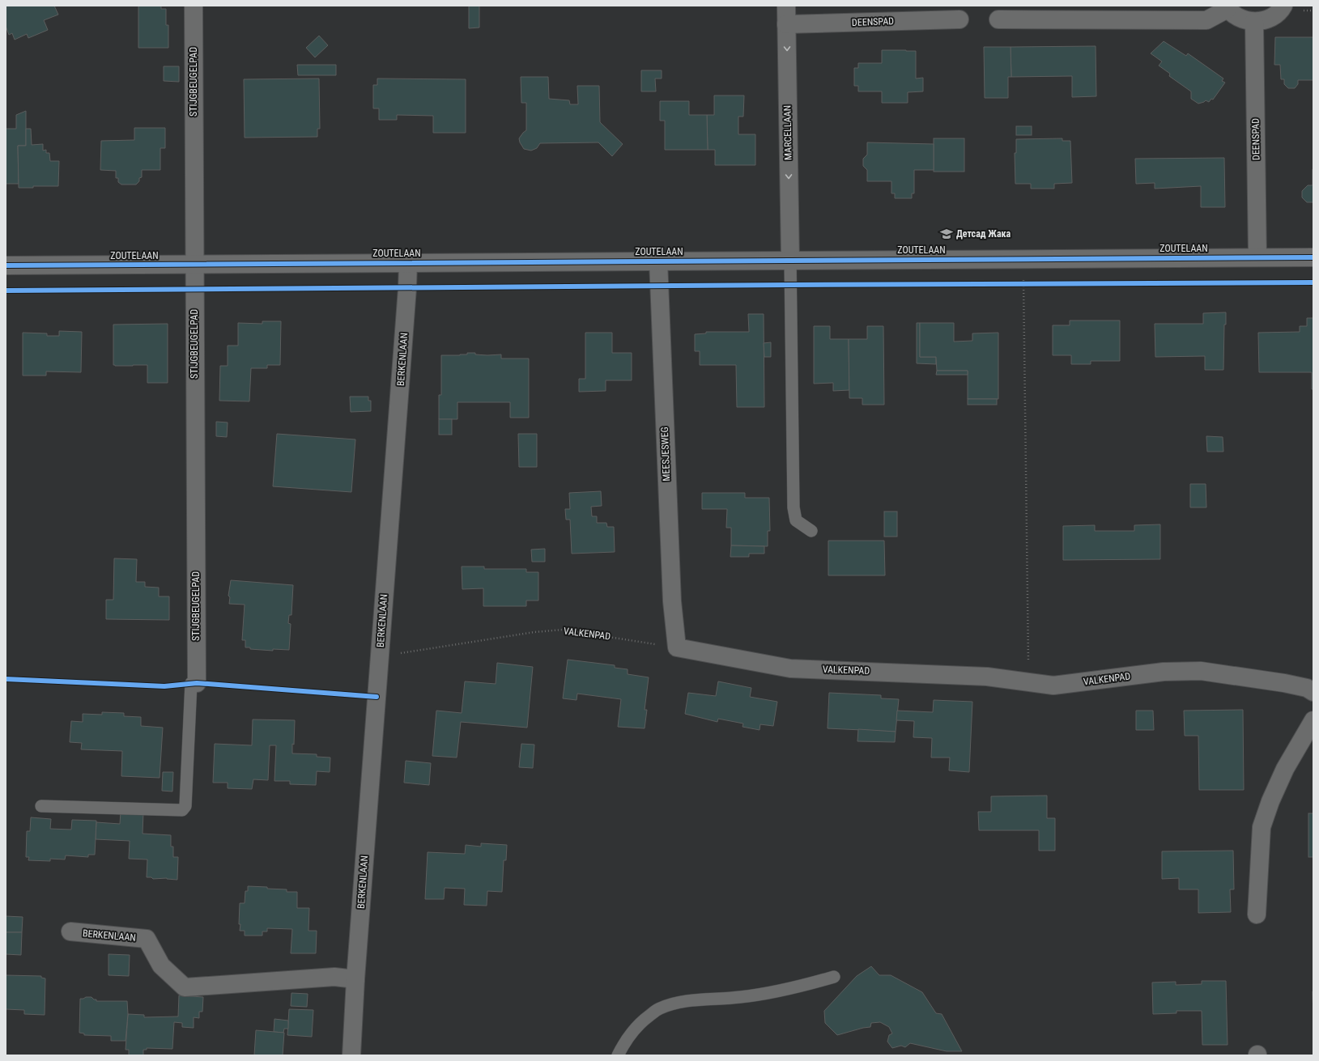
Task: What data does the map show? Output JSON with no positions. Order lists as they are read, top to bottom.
{
  "streets": {
    "street": [
      "DEENSPAD",
      "STIJGBEUGELPAD",
      "MARCELLAAN",
      "ZOUTELAAN",
      "BERKENLAAN",
      "MEESJESWEG",
      "VALKENPAD"
    ]
  },
  "crossings": [
    ["DEENSPAD", "MARCELLAAN"],
    ["DEENSPAD", "ZOUTELAAN"],
    ["STIJGBEUGELPAD", "ZOUTELAAN"],
    ["MARCELLAAN", "ZOUTELAAN"],
    ["ZOUTELAAN", "BERKENLAAN"],
    ["ZOUTELAAN", "MEESJESWEG"],
    ["BERKENLAAN", "VALKENPAD"],
    ["MEESJESWEG", "VALKENPAD"]
  ],
  "one_way": ["MARCELLAAN"],
  "places": {
    "school or university": ["Детсад Жака"]
  }
}
